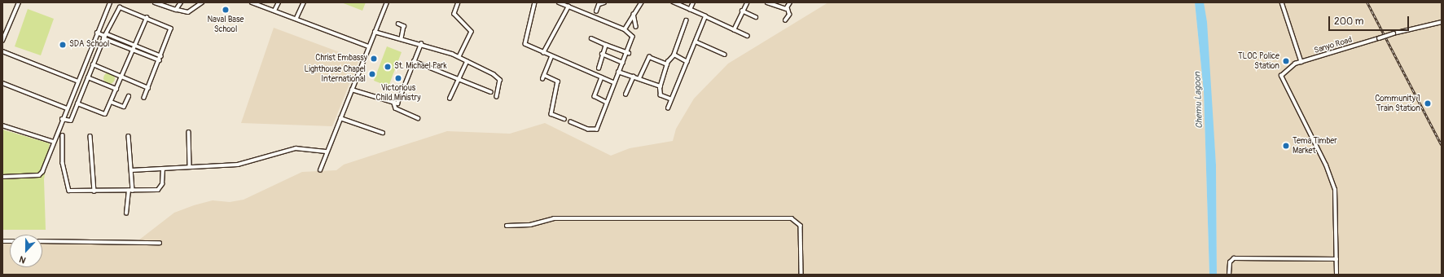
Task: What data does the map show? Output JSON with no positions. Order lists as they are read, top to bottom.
{
  "streets": {
    "street": ["Sanyo Road"]
  },
  "water": ["Chemu Lagoon"],
  "places": [
    "Naval Base School",
    "SDA School",
    "Christ Embassy",
    "TLOC Police Station",
    "St. Michael Park",
    "Lighthouse Chapel International",
    "Victorious Child Ministry",
    "Community 1 Train Station",
    "Tema Timber Market"
  ],
  "scale_bar": "200 m",
  "north": "bottom"
}
